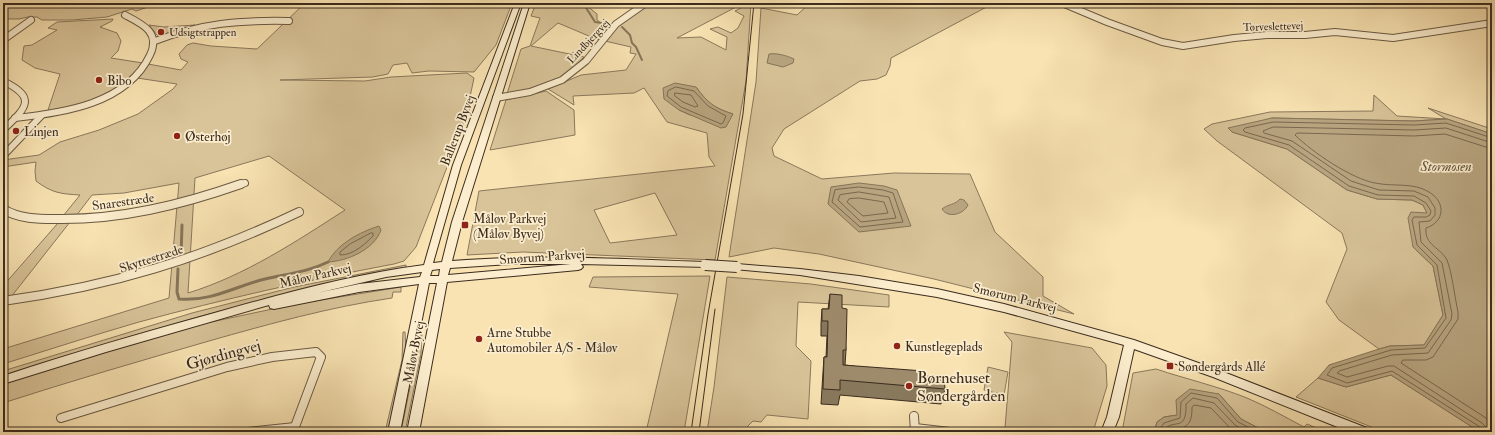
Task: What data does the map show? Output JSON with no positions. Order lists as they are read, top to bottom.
{
  "streets": {
    "street": [
      "Tørveslettevej",
      "Lindbjergvej",
      "Ballerup Byvej",
      "Snarestræde",
      "Smørum Parkvej",
      "Skyttestræde",
      "Måløv Parkvej",
      "Måløv Byvej",
      "Gjørdingvej"
    ]
  },
  "crossings": [
    ["Lindbjergvej", "Ballerup Byvej"],
    ["Ballerup Byvej", "Smørum Parkvej"],
    ["Ballerup Byvej", "Måløv Parkvej"],
    ["Ballerup Byvej", "Måløv Byvej"],
    ["Smørum Parkvej", "Måløv Parkvej"],
    ["Smørum Parkvej", "Måløv Byvej"],
    ["Måløv Parkvej", "Måløv Byvej"]
  ],
  "water": ["Stormosen"],
  "places": {
    "other": [
      "Udsigtstrappen",
      "Bibo",
      "Linjen",
      "Østerhøj",
      "Arne Stubbe Automobiler A/S - Måløv",
      "Kunstlegeplads",
      "Børnehuset Søndergården"
    ],
    "transit": ["Måløv Parkvej (Måløv Byvej)", "Søndergårds Allé"]
  }
}
